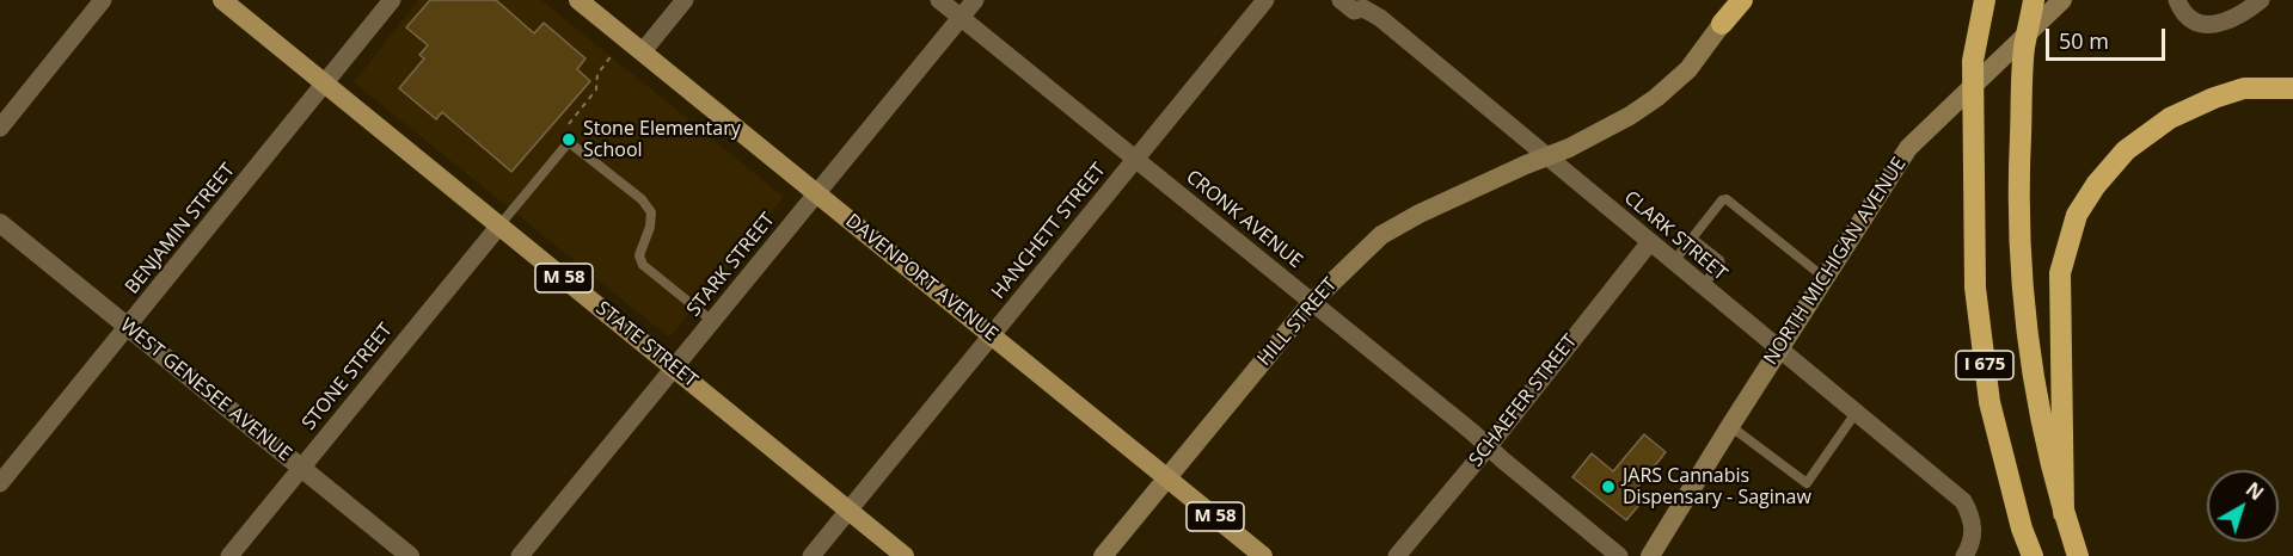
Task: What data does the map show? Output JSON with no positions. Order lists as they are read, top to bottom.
{
  "streets": {
    "highway": ["I 675"],
    "main road": [
      "NORTH MICHIGAN AVENUE",
      "M 58",
      "DAVENPORT AVENUE",
      "HILL STREET",
      "STATE STREET"
    ],
    "street": [
      "CRONK AVENUE",
      "BENJAMIN STREET",
      "HANCHETT STREET",
      "CLARK STREET",
      "STARK STREET",
      "STONE STREET",
      "WEST GENESEE AVENUE",
      "SCHAEFER STREET"
    ]
  },
  "crossings": [
    ["CRONK AVENUE", "HANCHETT STREET"],
    ["CRONK AVENUE", "STARK STREET"],
    ["CRONK AVENUE", "HILL STREET"],
    ["CRONK AVENUE", "SCHAEFER STREET"],
    ["BENJAMIN STREET", "STATE STREET"],
    ["BENJAMIN STREET", "WEST GENESEE AVENUE"],
    ["HANCHETT STREET", "DAVENPORT AVENUE"],
    ["HANCHETT STREET", "STATE STREET"],
    ["CLARK STREET", "NORTH MICHIGAN AVENUE"],
    ["CLARK STREET", "HILL STREET"],
    ["CLARK STREET", "SCHAEFER STREET"],
    ["STARK STREET", "DAVENPORT AVENUE"],
    ["STARK STREET", "STATE STREET"],
    ["DAVENPORT AVENUE", "HILL STREET"],
    ["STATE STREET", "STONE STREET"],
    ["STONE STREET", "WEST GENESEE AVENUE"]
  ],
  "places": ["Stone Elementary School", "JARS Cannabis Dispensary - Saginaw"],
  "scale_bar": "50 m",
  "north": "top right"
}
